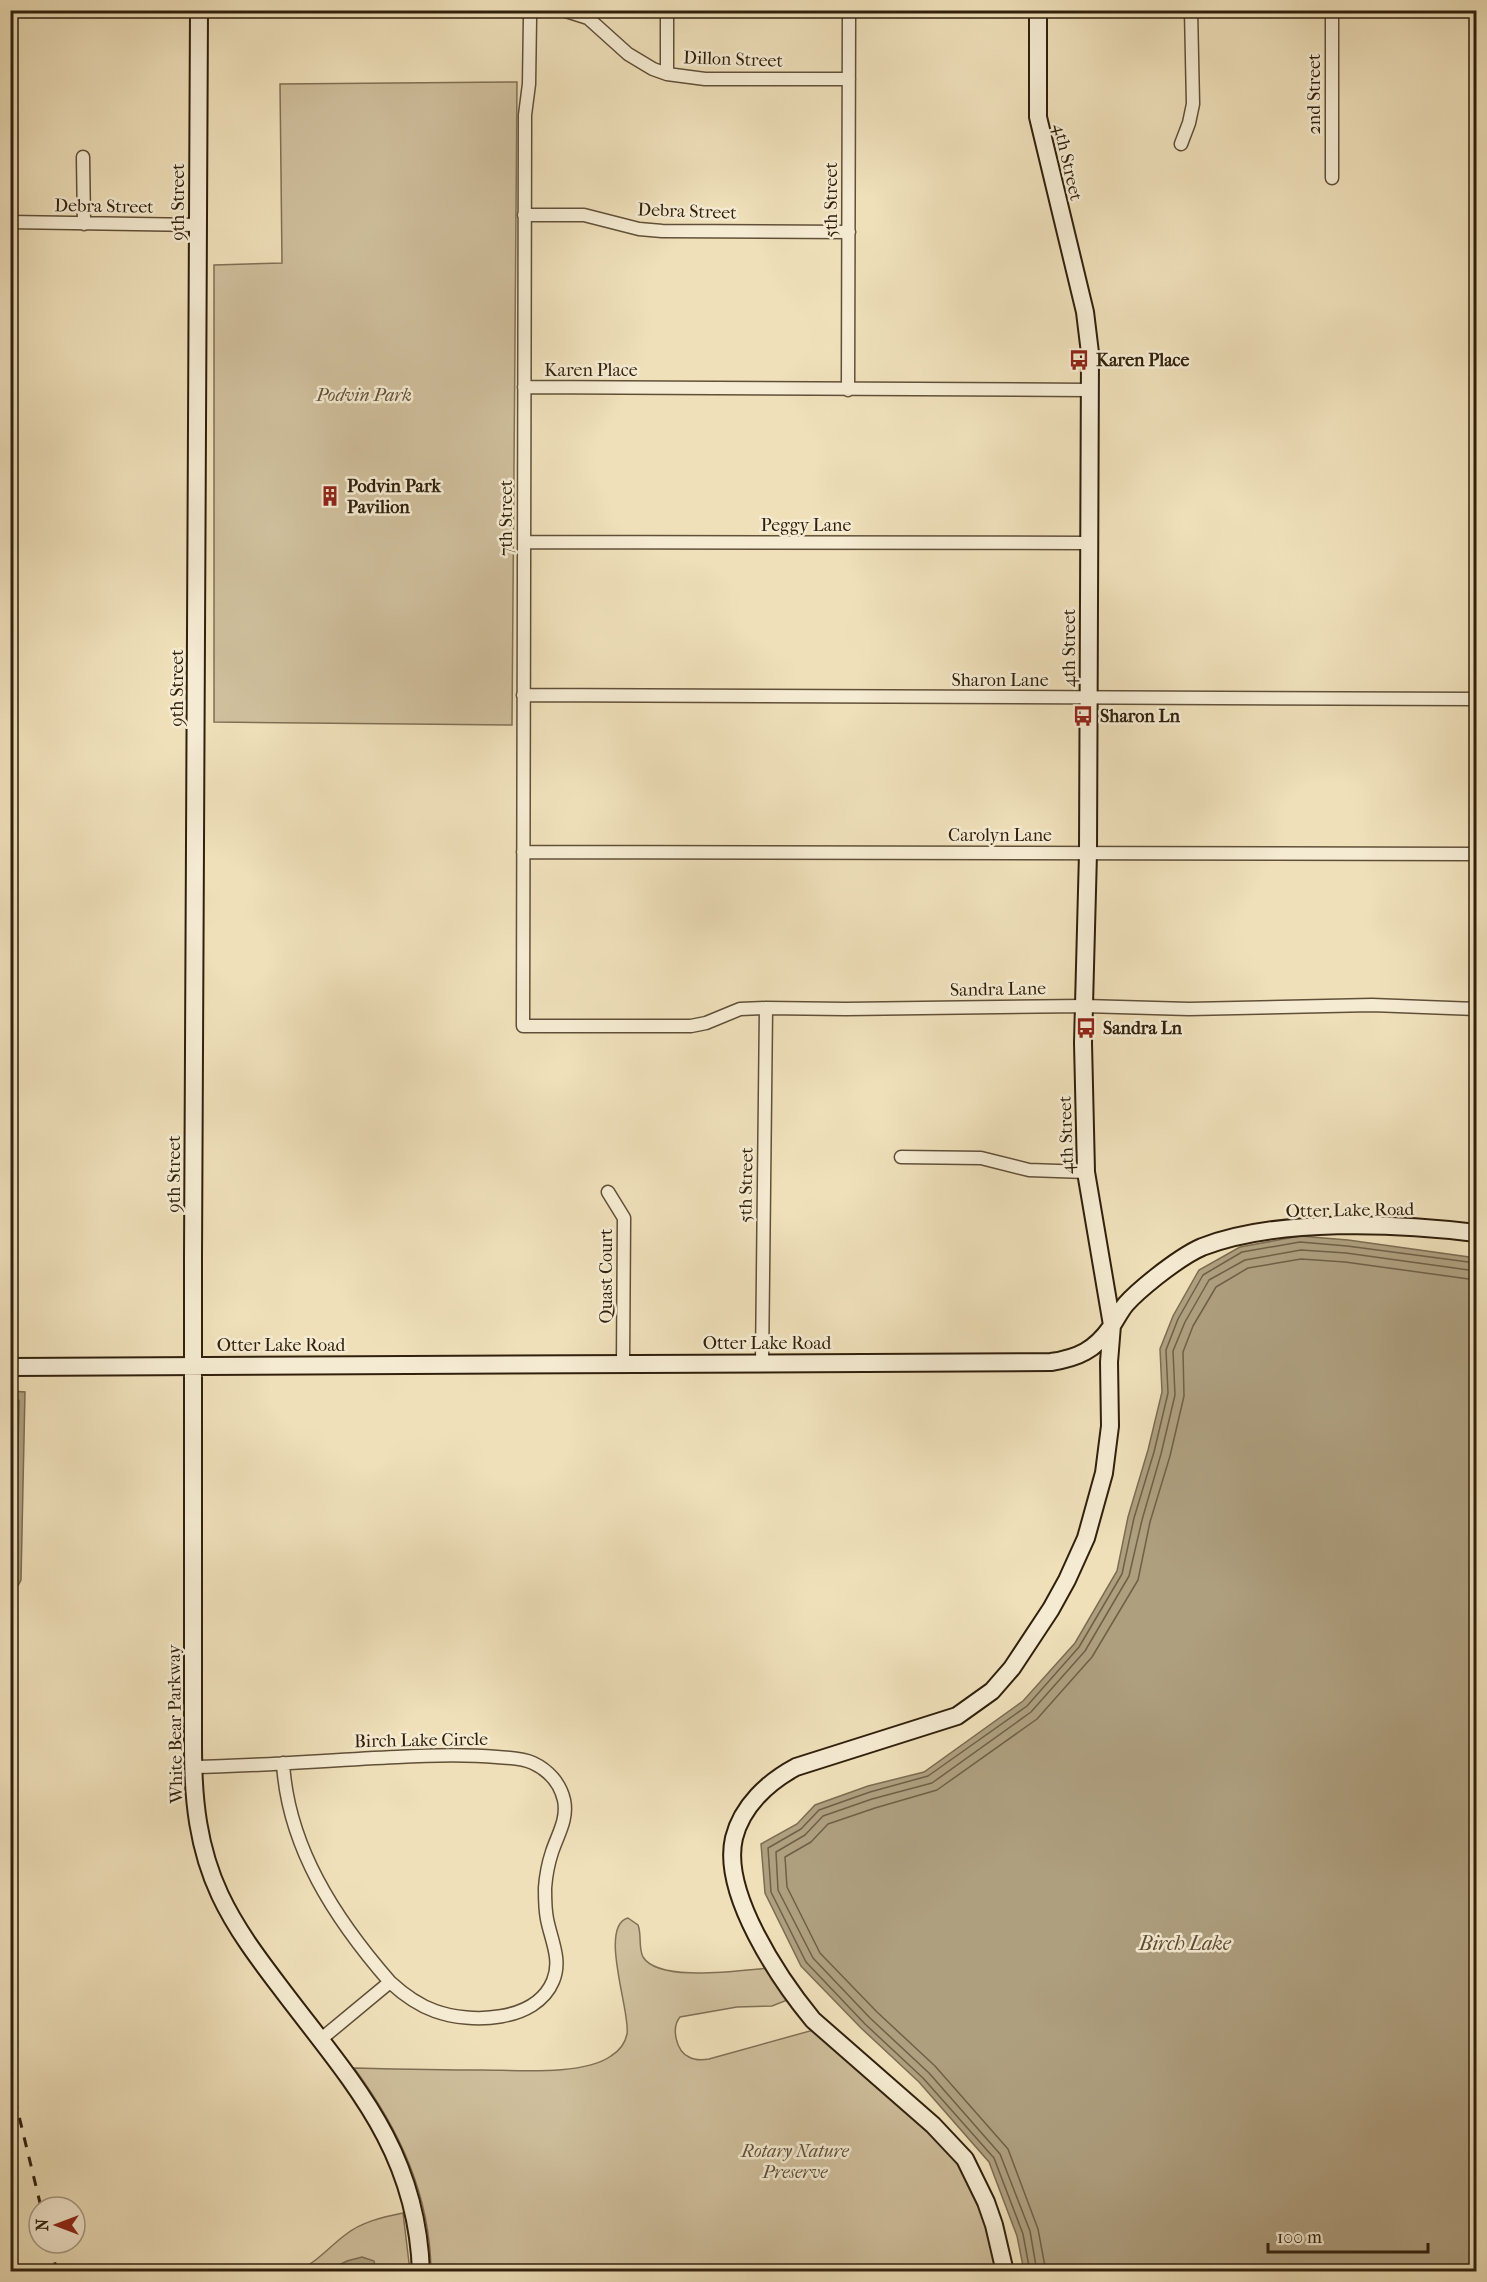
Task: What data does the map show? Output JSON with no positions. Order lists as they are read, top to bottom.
{
  "streets": {
    "street": [
      "Dillon Street",
      "2nd Street",
      "4th Street",
      "5th Street",
      "9th Street",
      "Debra Street",
      "Karen Place",
      "7th Street",
      "Peggy Lane",
      "Sharon Lane",
      "Carolyn Lane",
      "Sandra Lane",
      "Otter Lake Road",
      "Quast Court",
      "White Bear Parkway",
      "Birch Lake Circle"
    ]
  },
  "crossings": [
    ["Dillon Street", "5th Street"],
    ["4th Street", "Karen Place"],
    ["4th Street", "Peggy Lane"],
    ["4th Street", "Sharon Lane"],
    ["4th Street", "Carolyn Lane"],
    ["4th Street", "Sandra Lane"],
    ["4th Street", "Otter Lake Road"],
    ["5th Street", "Debra Street"],
    ["5th Street", "Karen Place"],
    ["5th Street", "Sandra Lane"],
    ["5th Street", "Otter Lake Road"],
    ["9th Street", "Debra Street"],
    ["9th Street", "Otter Lake Road"],
    ["9th Street", "White Bear Parkway"],
    ["Debra Street", "7th Street"],
    ["Karen Place", "7th Street"],
    ["7th Street", "Peggy Lane"],
    ["7th Street", "Sharon Lane"],
    ["7th Street", "Carolyn Lane"],
    ["7th Street", "Sandra Lane"],
    ["Otter Lake Road", "Quast Court"],
    ["Otter Lake Road", "White Bear Parkway"],
    ["White Bear Parkway", "Birch Lake Circle"]
  ],
  "water": ["Birch Lake"],
  "parks": ["Podvin Park", "Rotary Nature Preserve"],
  "places": {
    "bus stop": ["Karen Place", "Sharon Ln", "Sandra Ln"],
    "building": ["Podvin Park Pavilion"]
  },
  "scale_bar": "100 m",
  "north": "left"
}
